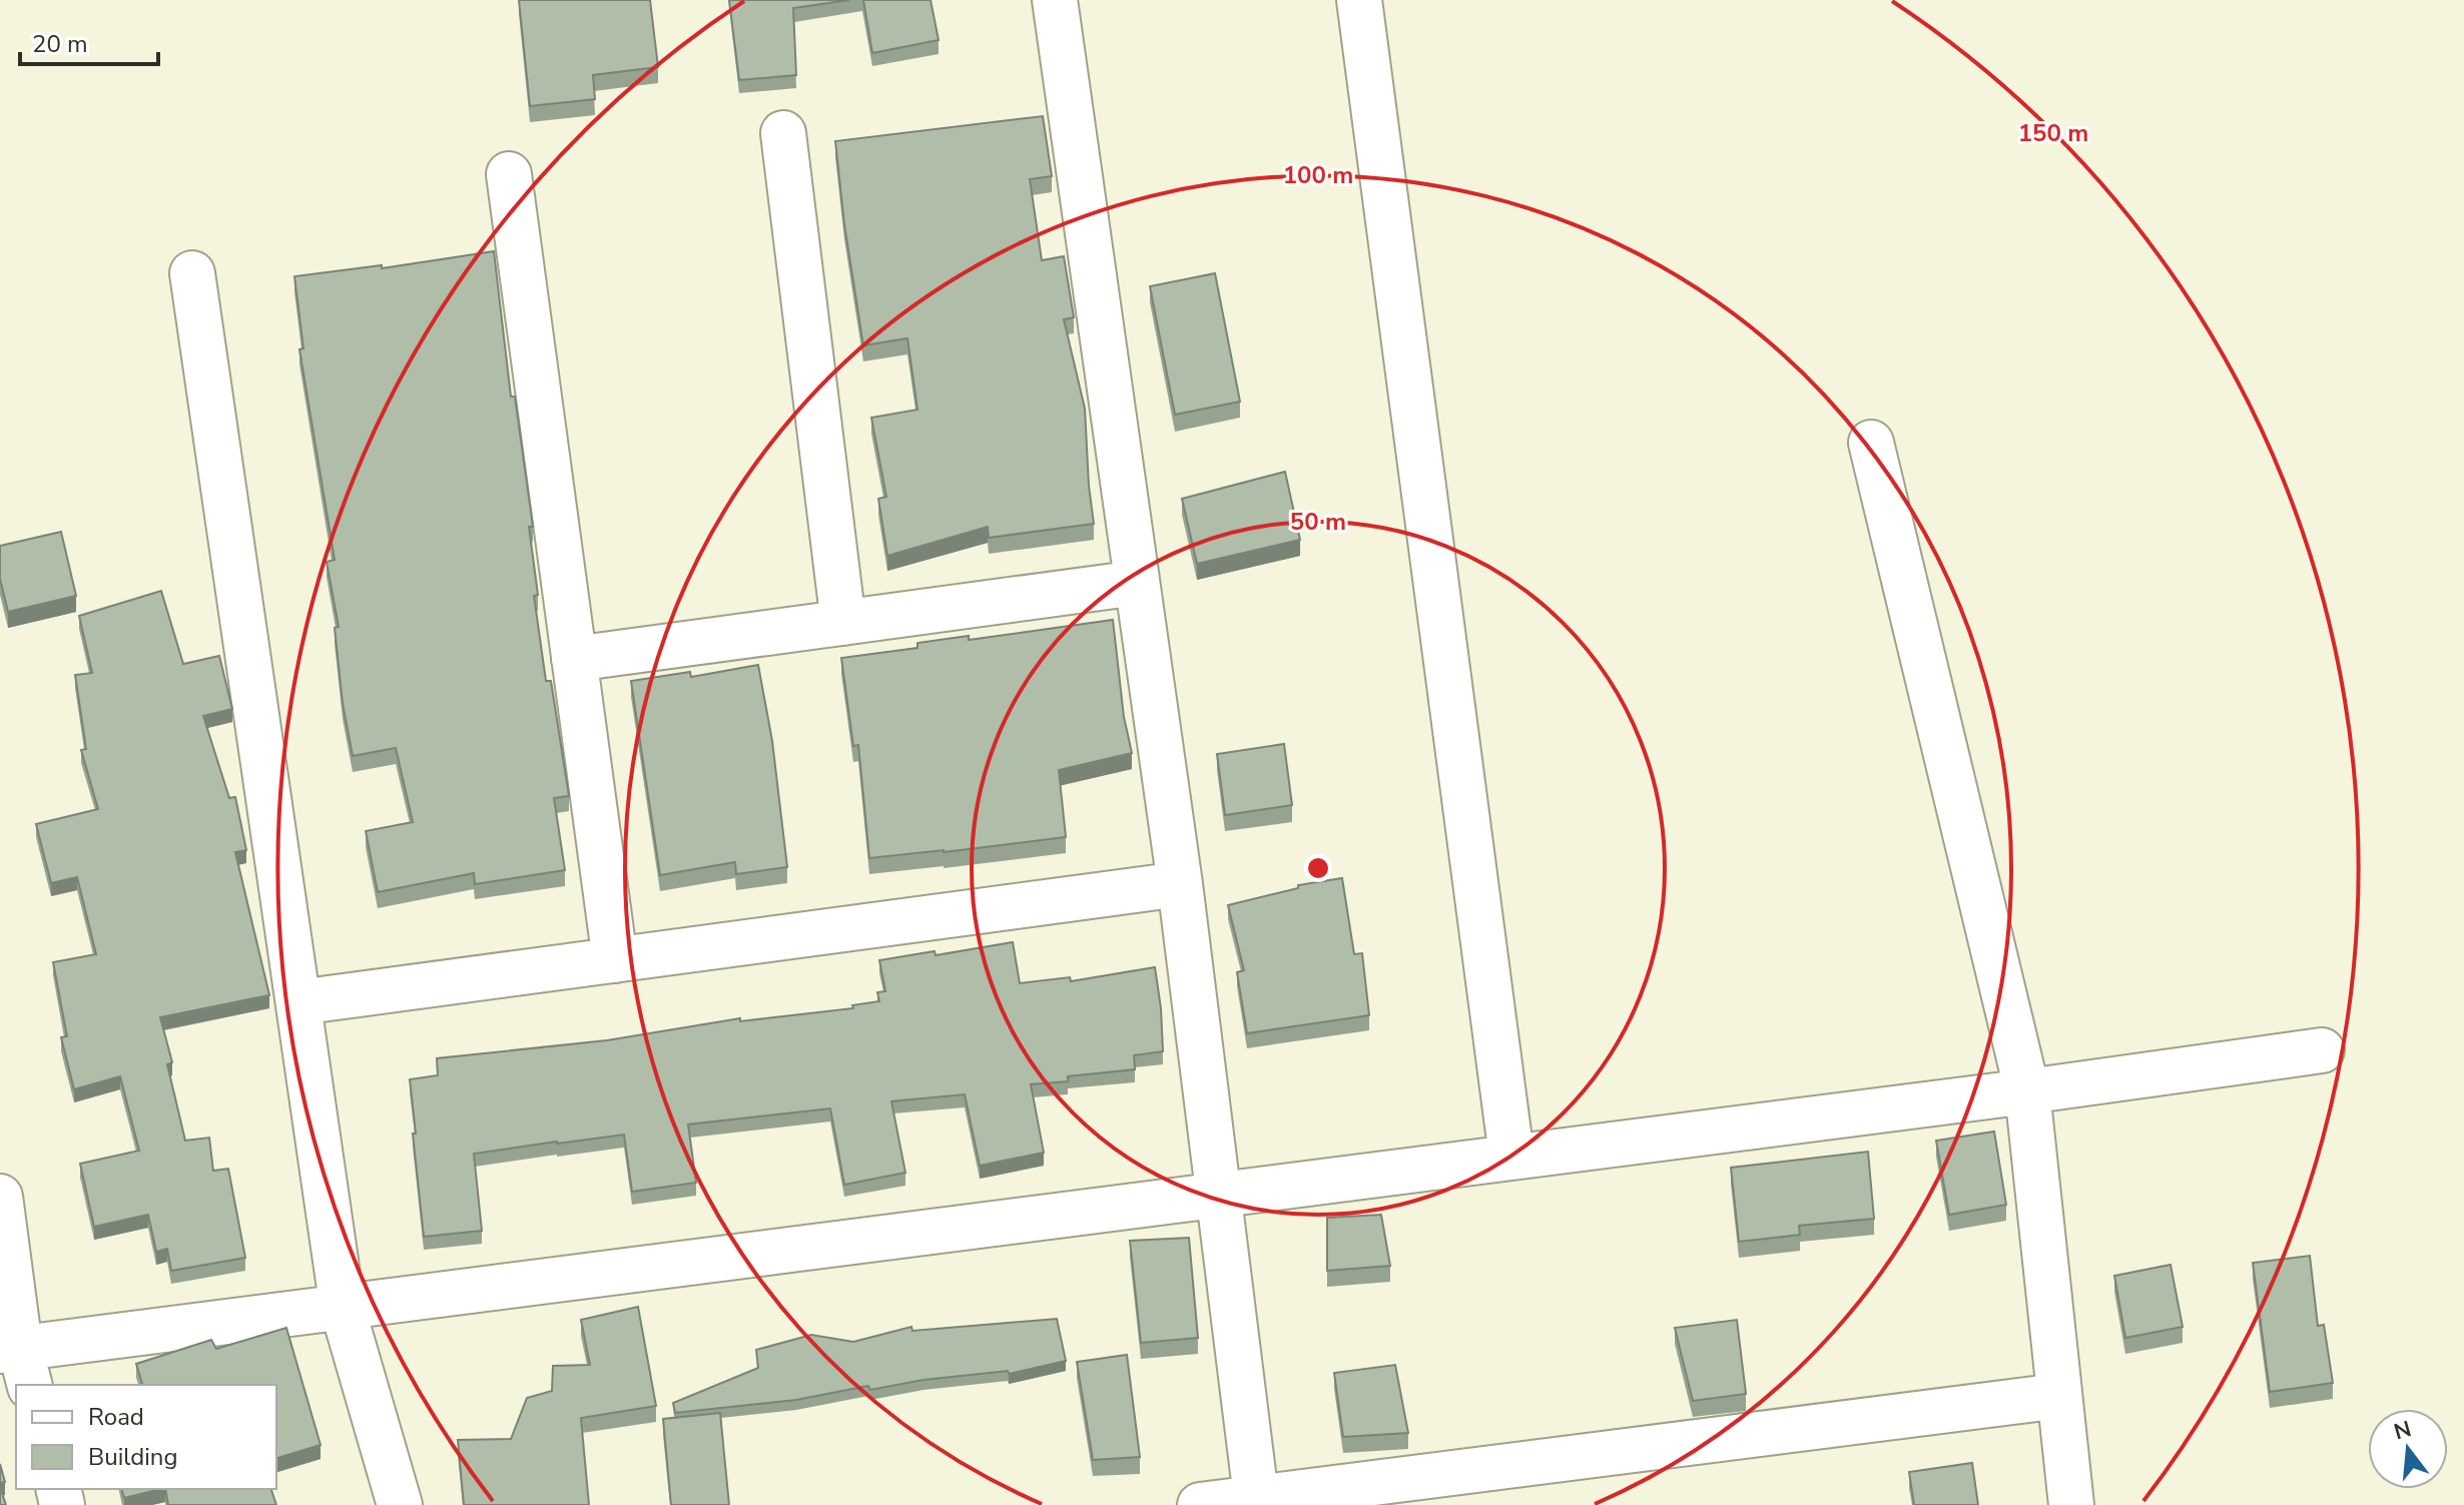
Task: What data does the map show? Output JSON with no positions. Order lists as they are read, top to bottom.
{
  "legend": ["Road", "Building"],
  "scale_bar": "20 m",
  "north": "top",
  "rings": ["150 m", "100 m", "50 m"]
}
